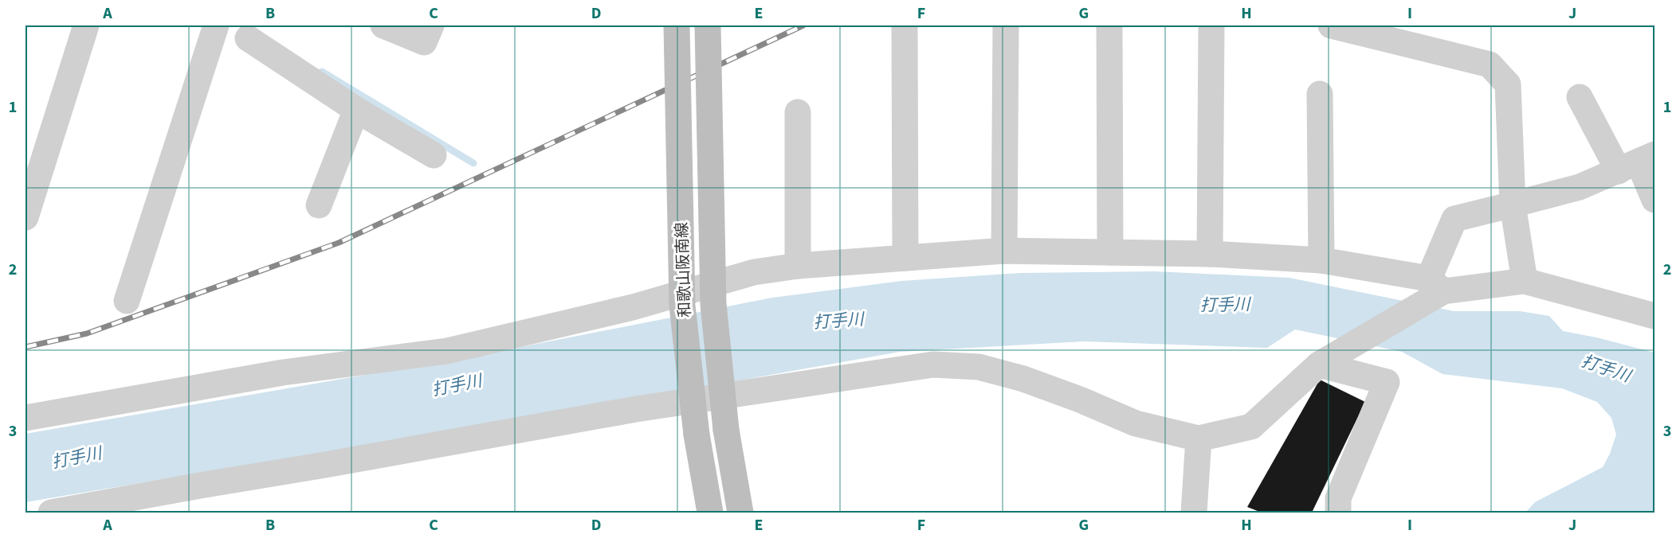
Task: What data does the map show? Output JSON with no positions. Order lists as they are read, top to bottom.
{
  "streets": {
    "main road": ["和歌山阪南線"]
  },
  "water": ["打手川"],
  "grid": {
    "columns": [
      "A",
      "B",
      "C",
      "D",
      "E",
      "F",
      "G",
      "H",
      "I",
      "J"
    ],
    "rows": ["1", "2", "3"]
  }
}
